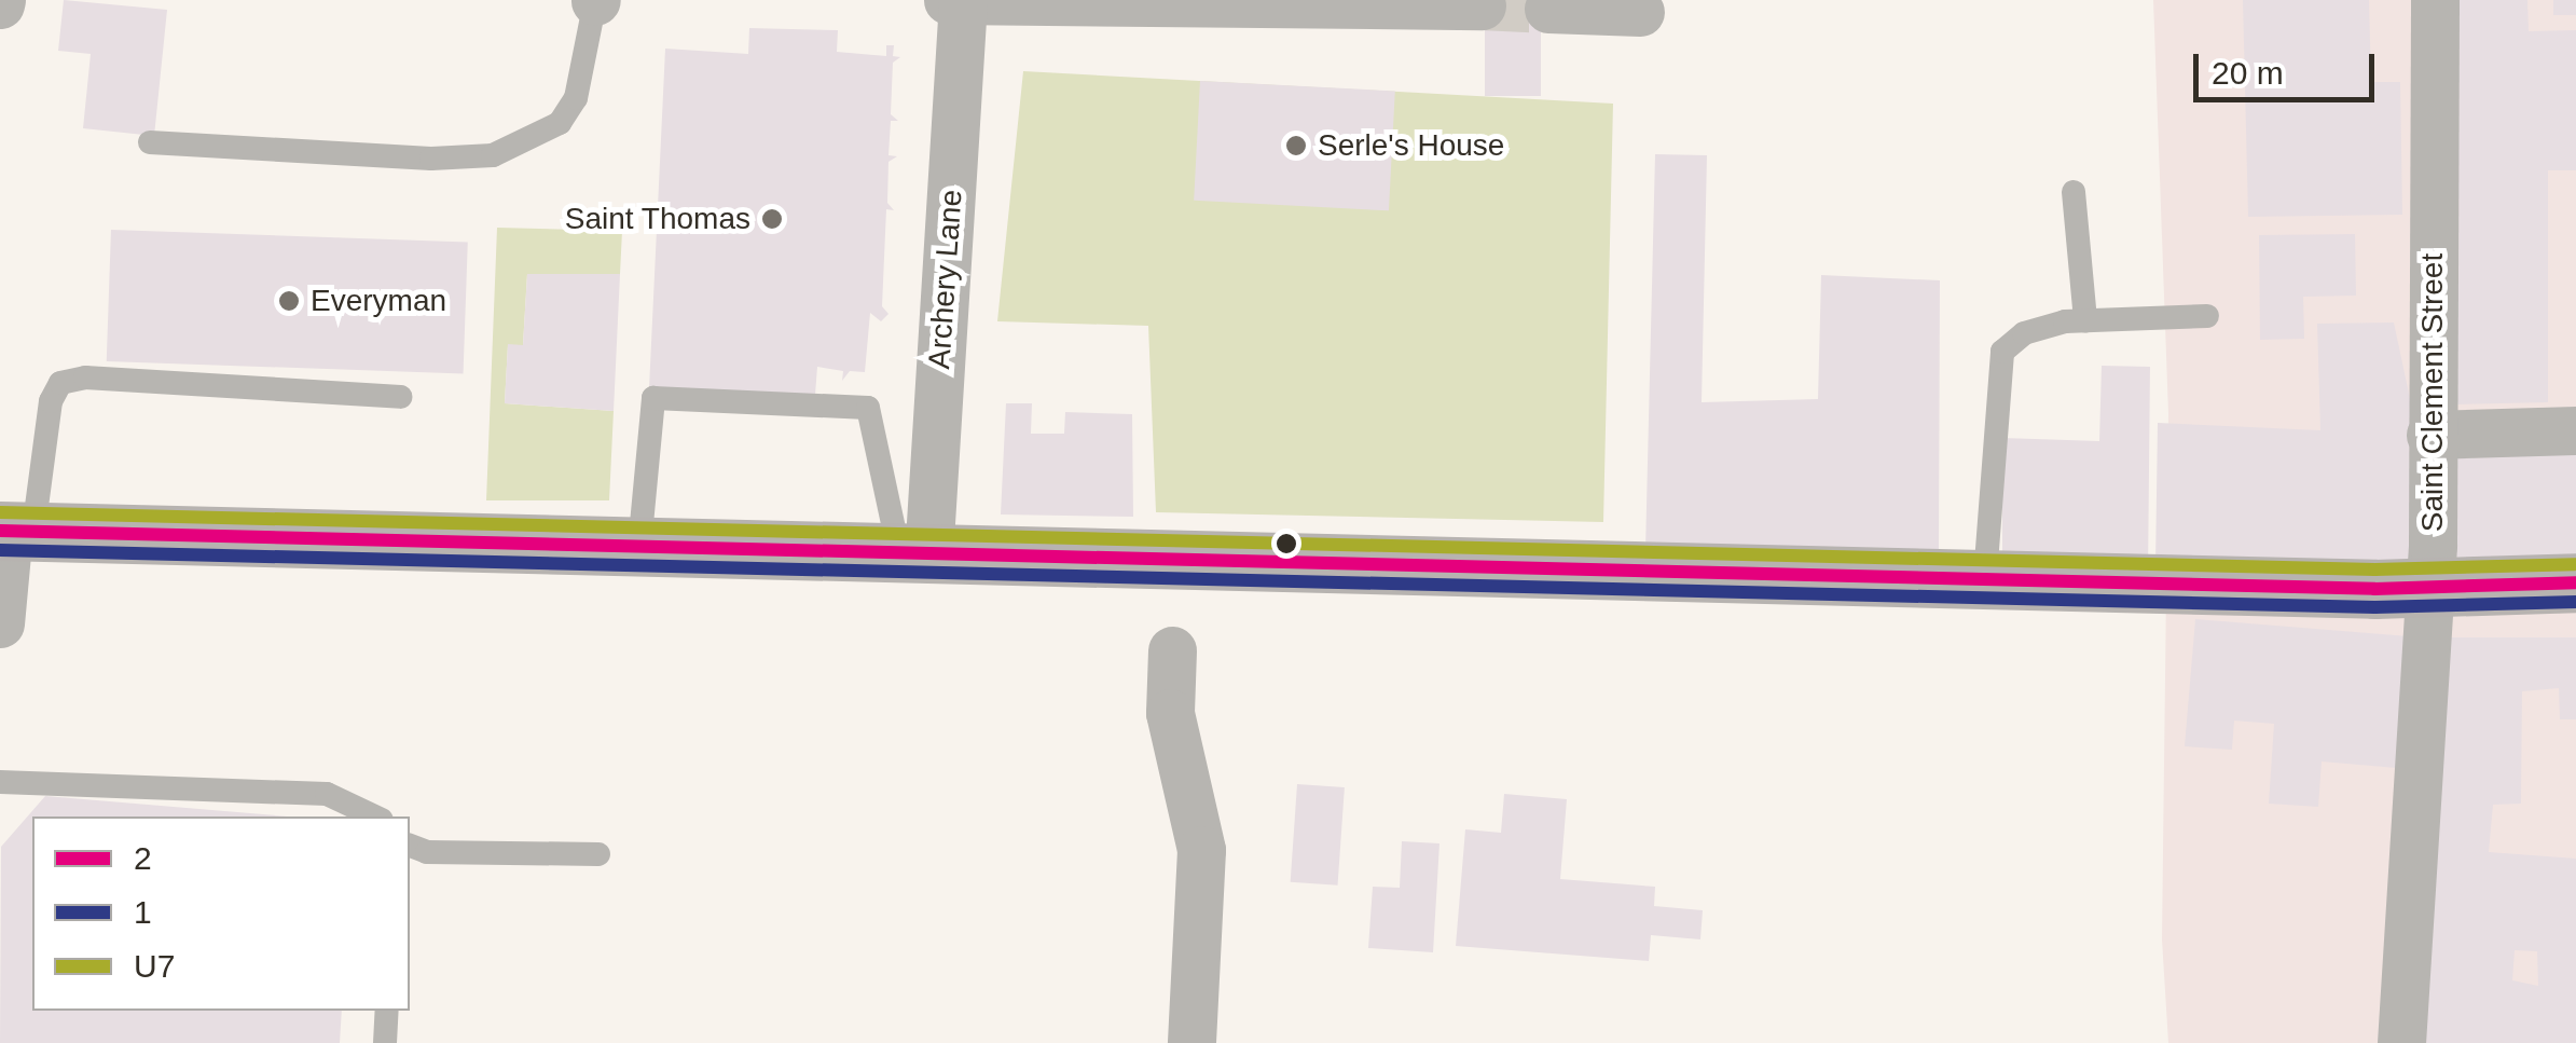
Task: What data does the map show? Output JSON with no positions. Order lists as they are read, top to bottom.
{
  "streets": {
    "street": ["Archery Lane", "Saint Clement Street"]
  },
  "places": ["Serle's House", "Saint Thomas", "Everyman"],
  "lines": ["transit line U7", "transit line 2", "transit line 1"],
  "legend": ["2", "1", "U7"],
  "scale_bar": "20 m"
}
